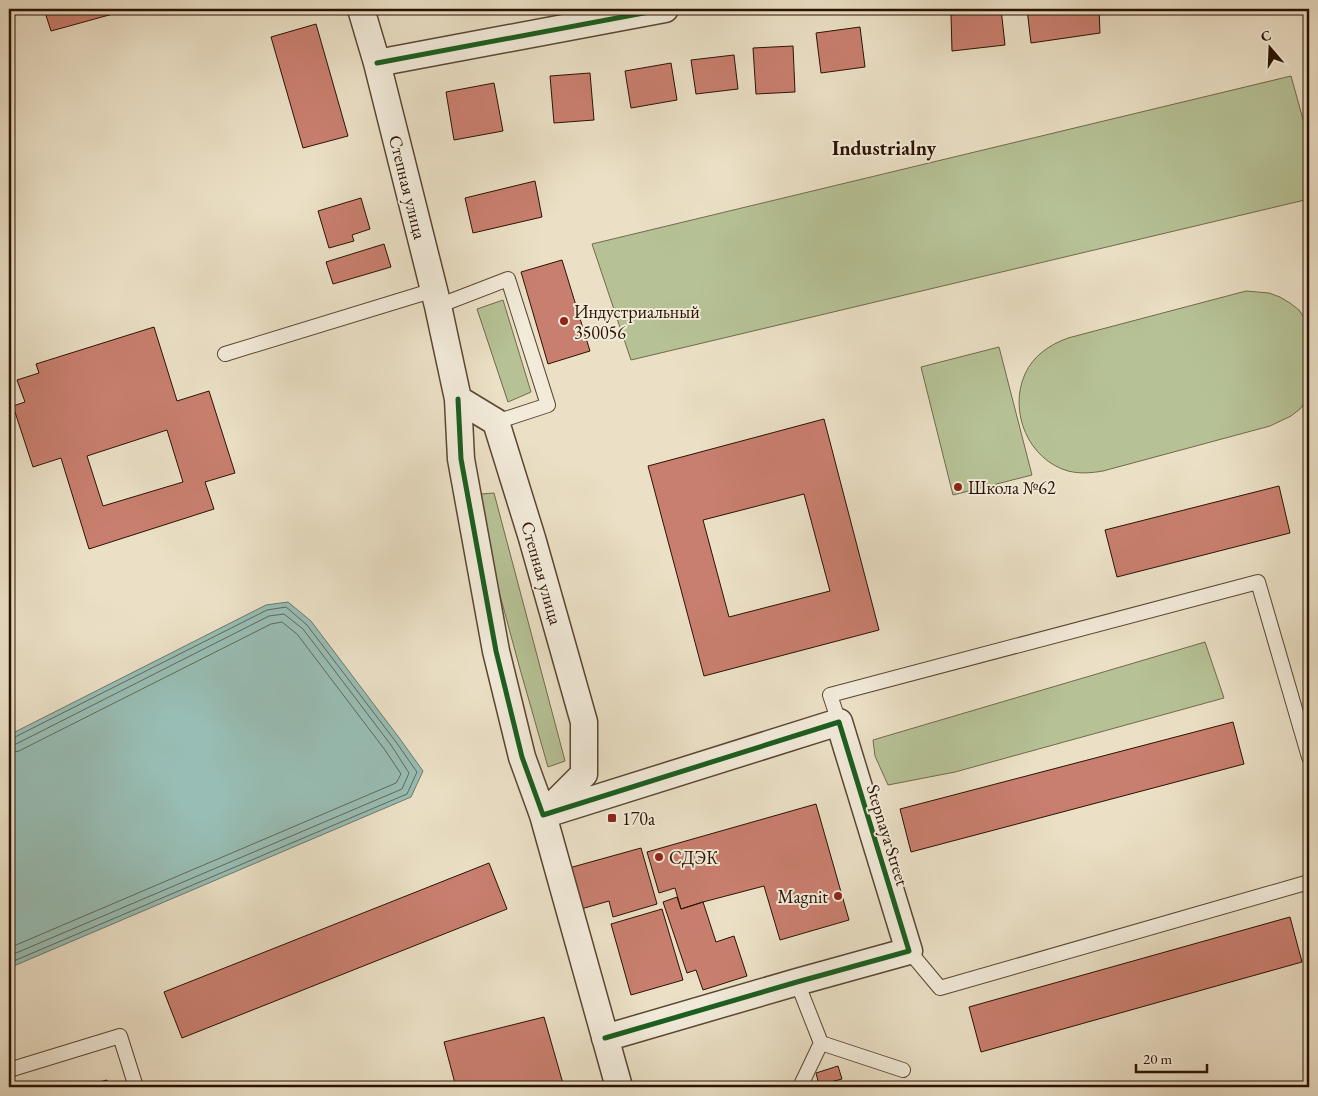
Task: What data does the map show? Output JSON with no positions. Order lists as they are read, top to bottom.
{
  "streets": {
    "street": ["Степная улица", "Stepnaya Street"]
  },
  "districts": ["Industrialny"],
  "places": {
    "other": [
      "Индустриальный 350056",
      "Школа №62",
      "СДЭК",
      "Magnit"
    ],
    "transit": ["170а"]
  },
  "scale_bar": "20 m",
  "north": "top"
}
